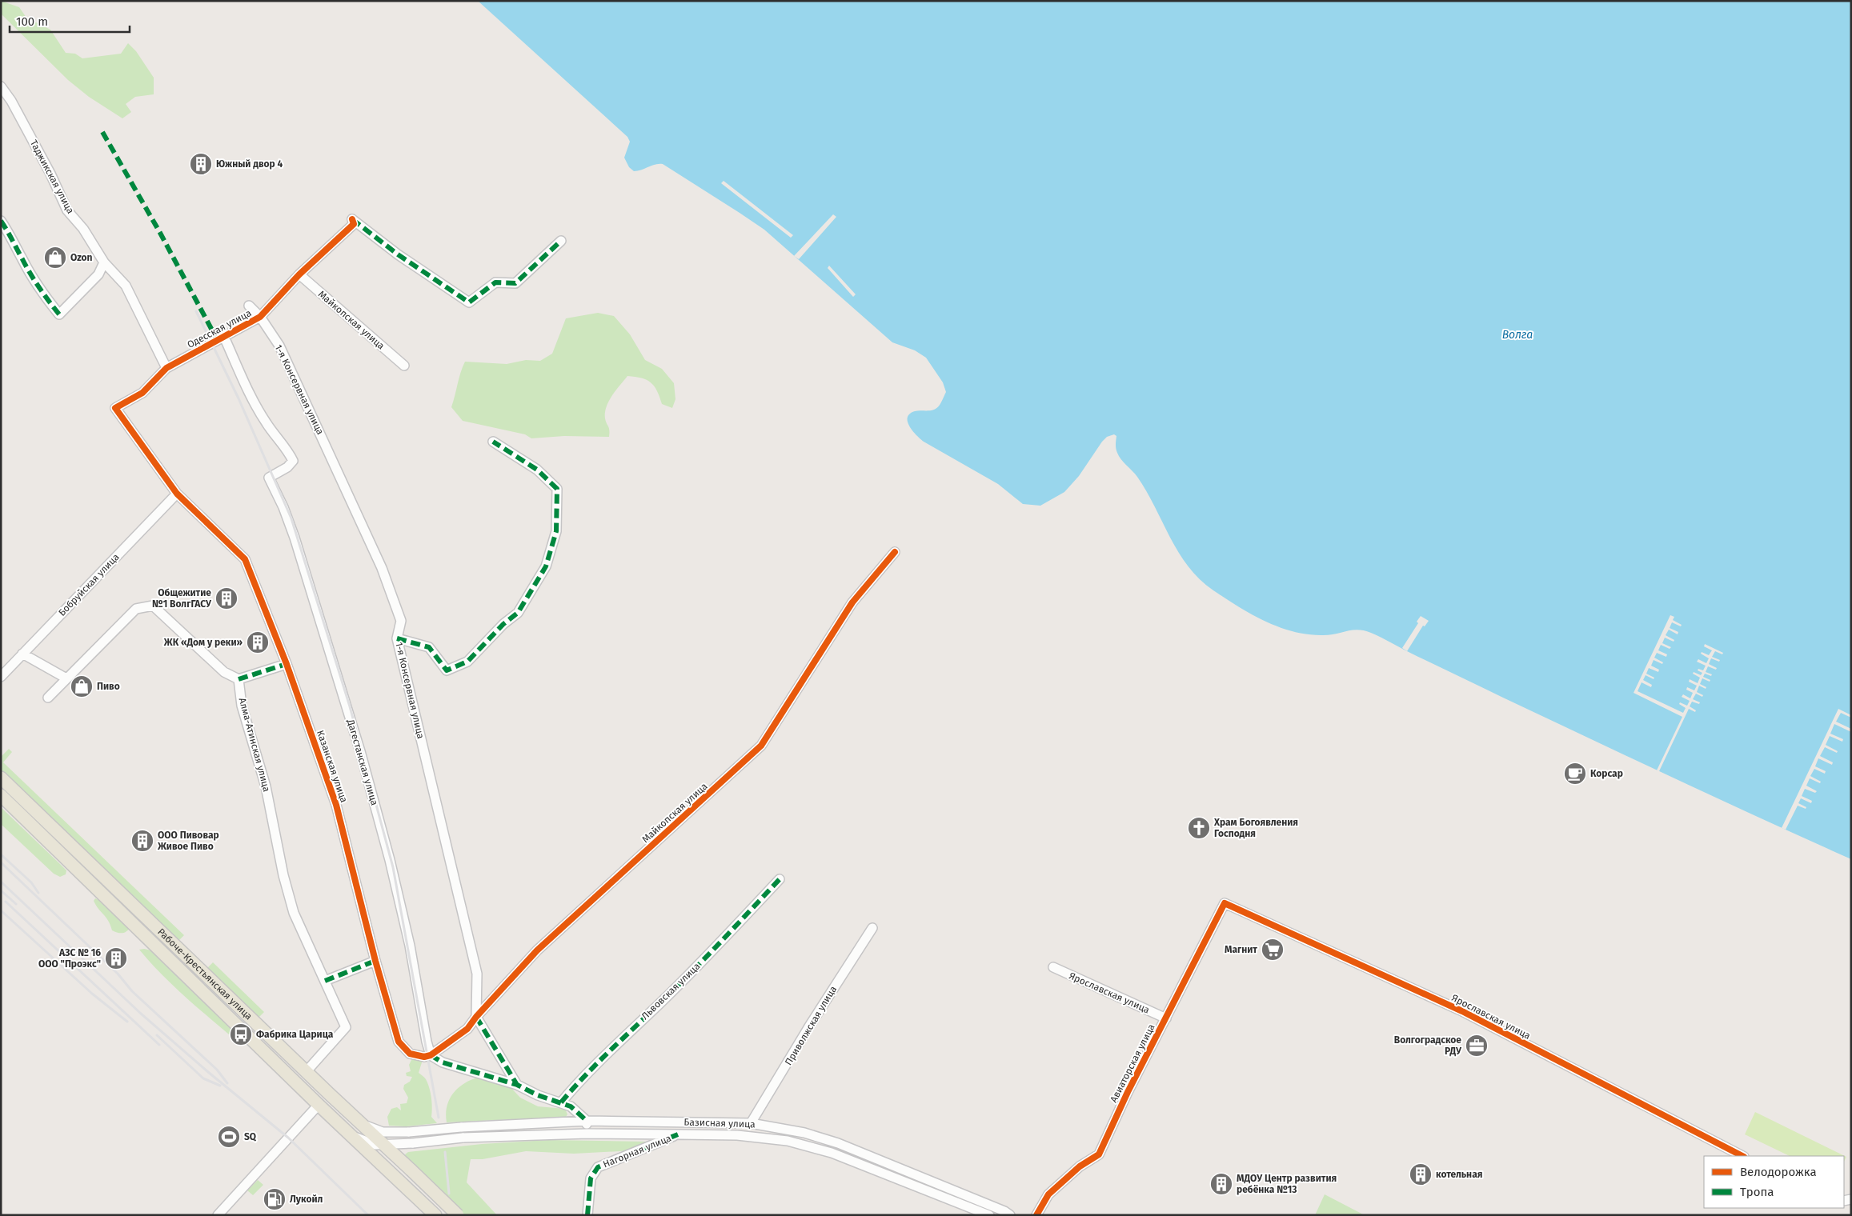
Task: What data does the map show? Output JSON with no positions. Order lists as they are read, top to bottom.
{
  "streets": {
    "main road": ["Рабоче-Крестьянская улица"],
    "street": [
      "Таджикская улица",
      "Майкопская улица",
      "Одесская улица",
      "1-я Консервная улица",
      "Бобруйская улица",
      "Алма-Атинская улица",
      "Дагестанская улица",
      "Казанская улица",
      "Львовская улица",
      "Ярославская улица",
      "Приволжская улица",
      "Авиаторская улица",
      "Базисная улица",
      "Нагорная улица"
    ]
  },
  "crossings": [
    ["Таджикская улица", "Одесская улица"],
    ["Майкопская улица", "Одесская улица"],
    ["Майкопская улица", "1-я Консервная улица"],
    ["Майкопская улица", "Дагестанская улица"],
    ["Майкопская улица", "Казанская улица"],
    ["Одесская улица", "1-я Консервная улица"],
    ["Одесская улица", "Бобруйская улица"],
    ["Одесская улица", "Дагестанская улица"],
    ["Одесская улица", "Казанская улица"],
    ["Бобруйская улица", "Казанская улица"],
    ["Алма-Атинская улица", "Рабоче-Крестьянская улица"],
    ["Дагестанская улица", "Казанская улица"],
    ["Рабоче-Крестьянская улица", "Базисная улица"],
    ["Ярославская улица", "Авиаторская улица"],
    ["Приволжская улица", "Базисная улица"],
    ["Базисная улица", "Нагорная улица"]
  ],
  "water": ["Волга"],
  "places": {
    "building": [
      "Южный двор 4",
      "Общежитие №1 ВолгГАСУ",
      "ЖК «Дом у реки»",
      "ООО Пивовар Живое Пиво",
      "АЗС № 16 ООО \"Проэкс\"",
      "котельная",
      "МДОУ Центр развития ребёнка №13"
    ],
    "shop": ["Ozon", "Пиво"],
    "cafe": ["Корсар"],
    "church": ["Храм Богоявления Господня"],
    "supermarket": ["Магнит"],
    "bus stop": ["Фабрика Царица"],
    "office": ["Волгоградское РДУ"],
    "sports": ["SQ"],
    "fuel station": ["Лукойл"]
  },
  "legend": ["Велодорожка", "Тропа"],
  "scale_bar": "100 m"
}
